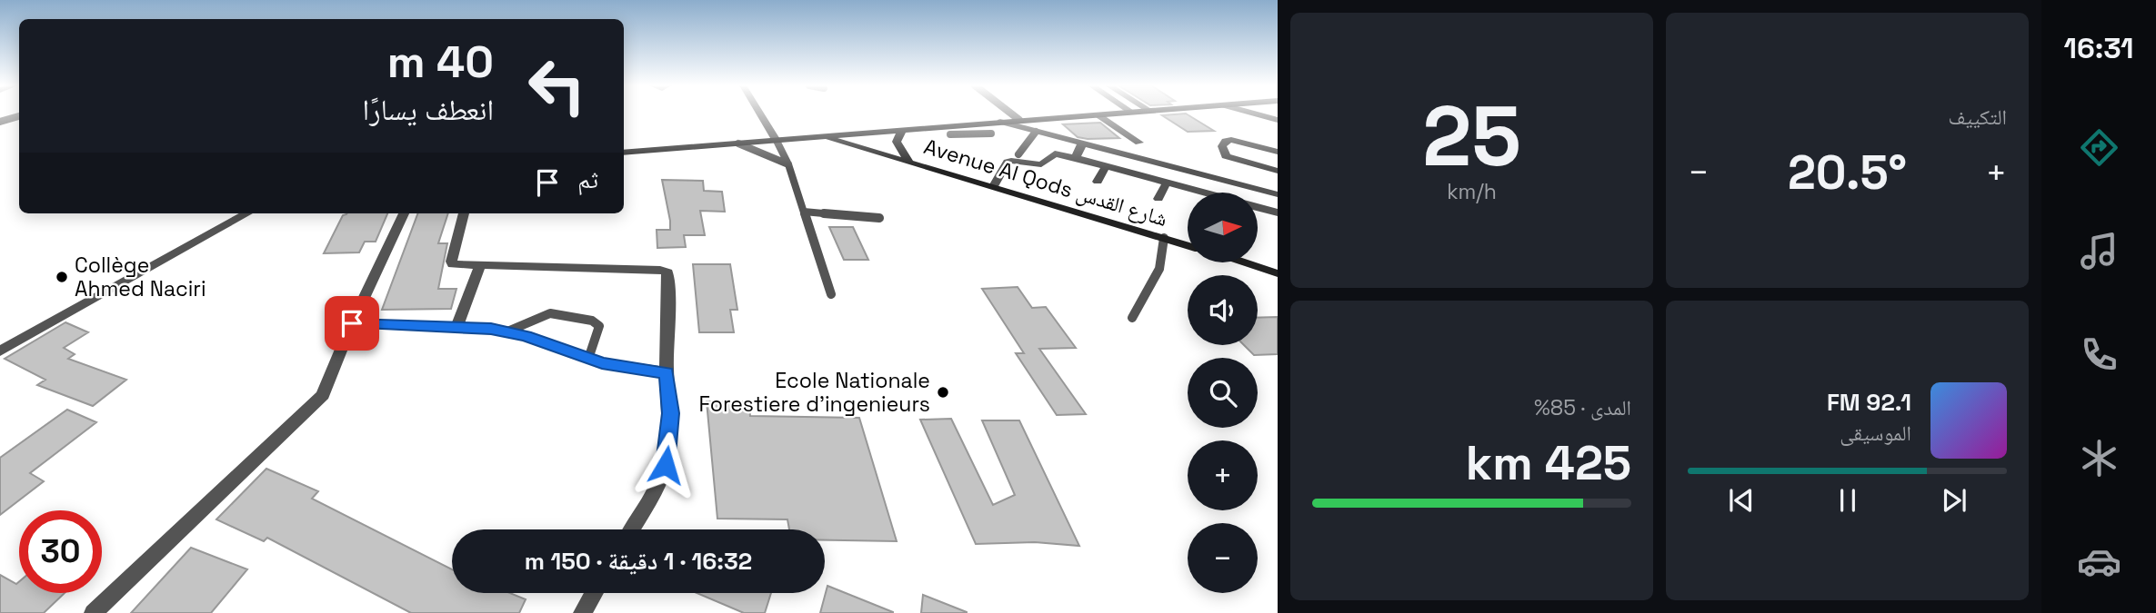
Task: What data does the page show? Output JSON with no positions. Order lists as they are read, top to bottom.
{
  "streets": {
    "street": ["Avenue Al Qods شارع القدس"]
  },
  "places": ["Collège Ahmed Naciri", "Ecole Nationale Forestiere d'ingenieurs"],
  "north": "right",
  "page": {
    "tabs": "16:31",
    "tile": [
      "التكييف",
      ["25", "km/h"],
      ["المدى · 85%", "425 km"]
    ],
    "turn": ["40 m", "انعطف يسارًا"],
    "heat": ["−", "20.5°", "+"],
    "then": "ثم",
    "map_buttons": ["+", "−"],
    "song": ["92.1 FM", "الموسيقى"],
    "limit": "30",
    "trip": "16:32 · 1 دقيقة · 150 m"
  }
}
